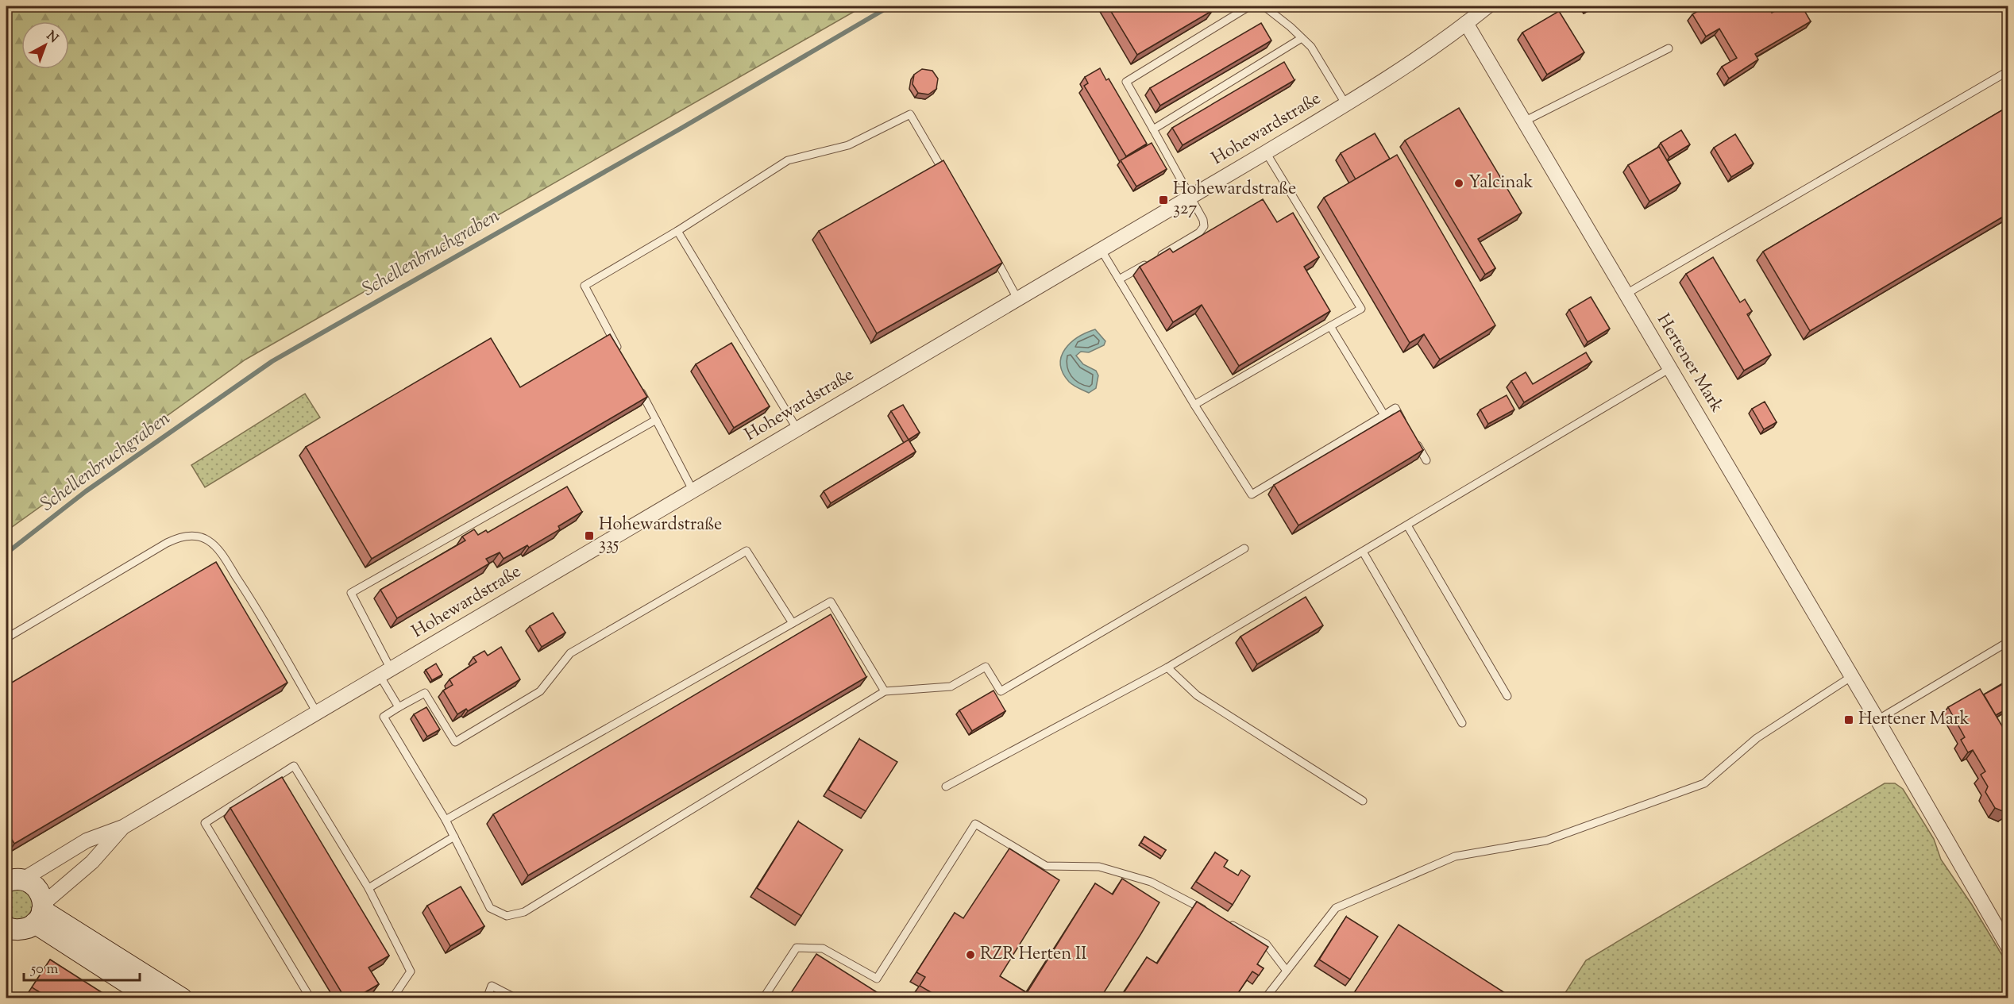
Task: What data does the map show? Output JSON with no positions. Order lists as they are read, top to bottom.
{
  "streets": {
    "street": ["Hohewardstraße", "Hertener Mark"]
  },
  "crossings": [
    ["Hohewardstraße", "Hertener Mark"]
  ],
  "water": ["Schellenbruchgraben"],
  "places": {
    "other": ["Yalcinak", "RZR Herten II"],
    "transit": ["Hohewardstraße 327", "Hohewardstraße 335", "Hertener Mark"]
  },
  "scale_bar": "50 m",
  "north": "top right"
}
